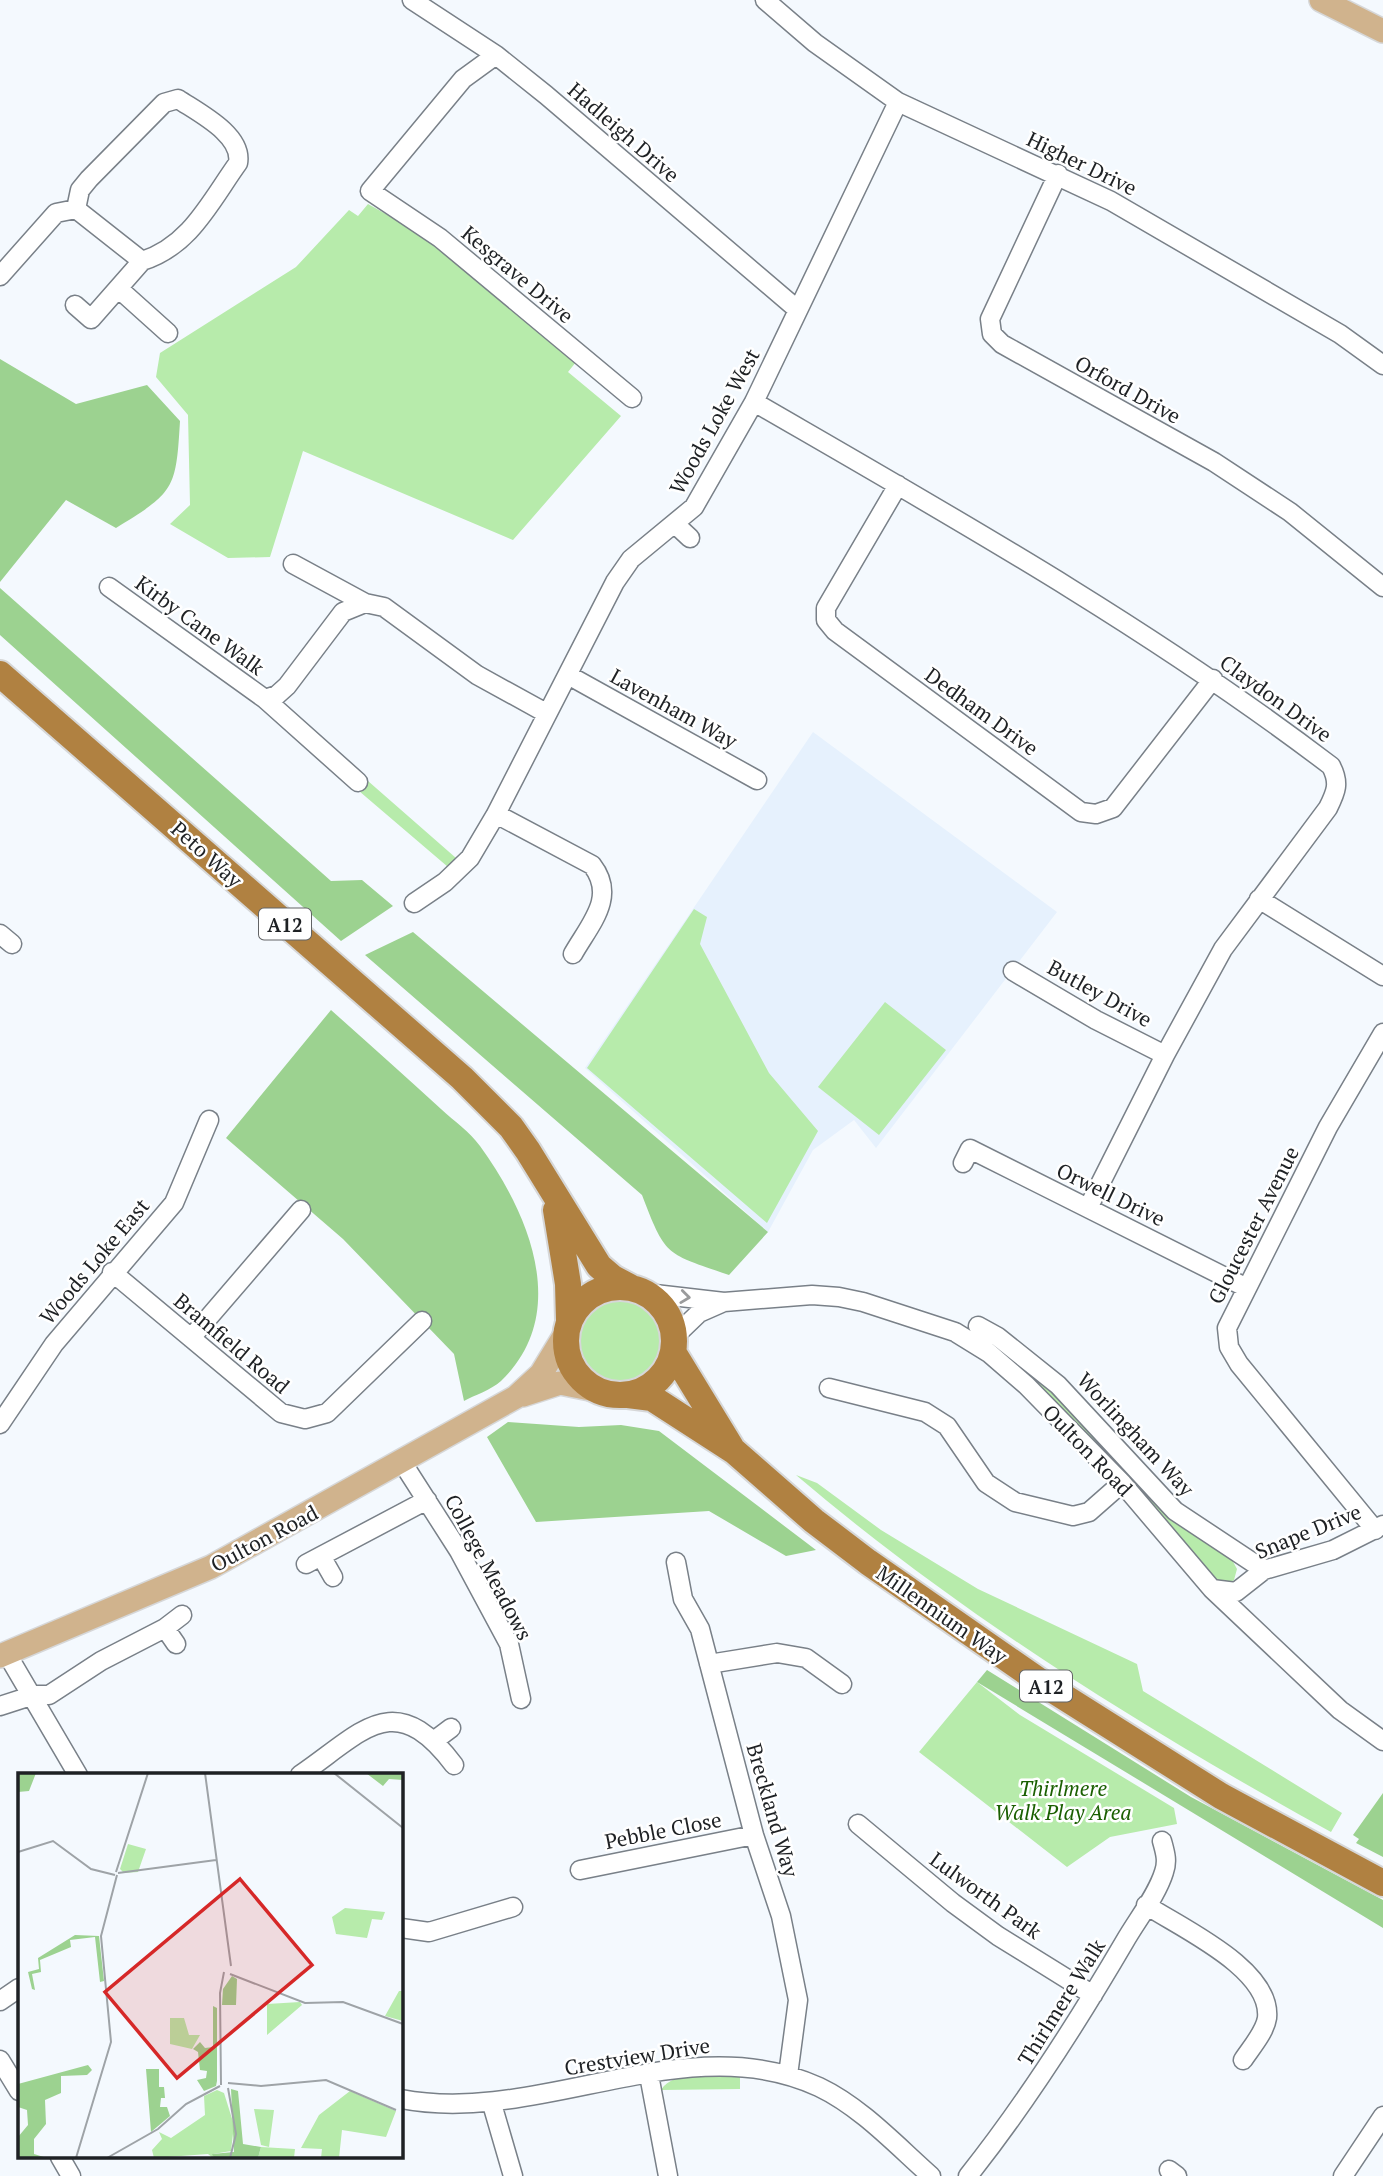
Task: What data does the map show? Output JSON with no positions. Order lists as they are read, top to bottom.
{
  "streets": {
    "highway": ["Peto Way", "A12", "Millennium Way"],
    "main road": ["Oulton Road"],
    "street": [
      "Hadleigh Drive",
      "Higher Drive",
      "Kesgrave Drive",
      "Orford Drive",
      "Woods Loke West",
      "Kirby Cane Walk",
      "Claydon Drive",
      "Lavenham Way",
      "Dedham Drive",
      "Butley Drive",
      "Orwell Drive",
      "Gloucester Avenue",
      "Woods Loke East",
      "Bramfield Road",
      "Worlingham Way",
      "Snape Drive",
      "College Meadows",
      "Breckland Way",
      "Pebble Close",
      "Lulworth Park",
      "Thirlmere Walk",
      "Crestview Drive"
    ]
  },
  "crossings": [
    ["Hadleigh Drive", "Kesgrave Drive"],
    ["Hadleigh Drive", "Woods Loke West"],
    ["Higher Drive", "Orford Drive"],
    ["Higher Drive", "Woods Loke West"],
    ["Woods Loke West", "Claydon Drive"],
    ["Woods Loke West", "Lavenham Way"],
    ["Claydon Drive", "Dedham Drive"],
    ["Claydon Drive", "Butley Drive"],
    ["Claydon Drive", "Orwell Drive"],
    ["Peto Way", "Oulton Road"],
    ["Peto Way", "Millennium Way"],
    ["Orwell Drive", "Gloucester Avenue"],
    ["Gloucester Avenue", "Snape Drive"],
    ["Woods Loke East", "Bramfield Road"],
    ["Worlingham Way", "Snape Drive"],
    ["Oulton Road", "Snape Drive"],
    ["Oulton Road", "College Meadows"],
    ["Oulton Road", "Millennium Way"],
    ["Breckland Way", "Pebble Close"],
    ["Breckland Way", "Crestview Drive"],
    ["Lulworth Park", "Thirlmere Walk"]
  ],
  "parks": ["Thirlmere Walk Play Area"]
}
